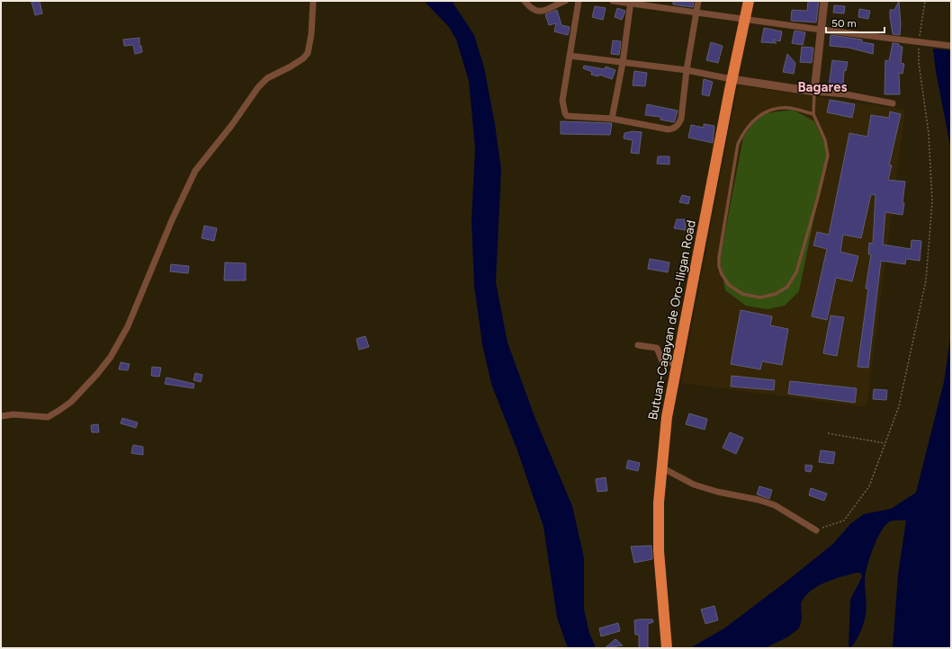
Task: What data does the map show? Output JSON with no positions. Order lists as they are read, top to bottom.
{
  "streets": {
    "highway": ["Butuan-Cagayan de Oro-Iligan Road"]
  },
  "districts": ["Bagares"],
  "scale_bar": "50 m"
}
